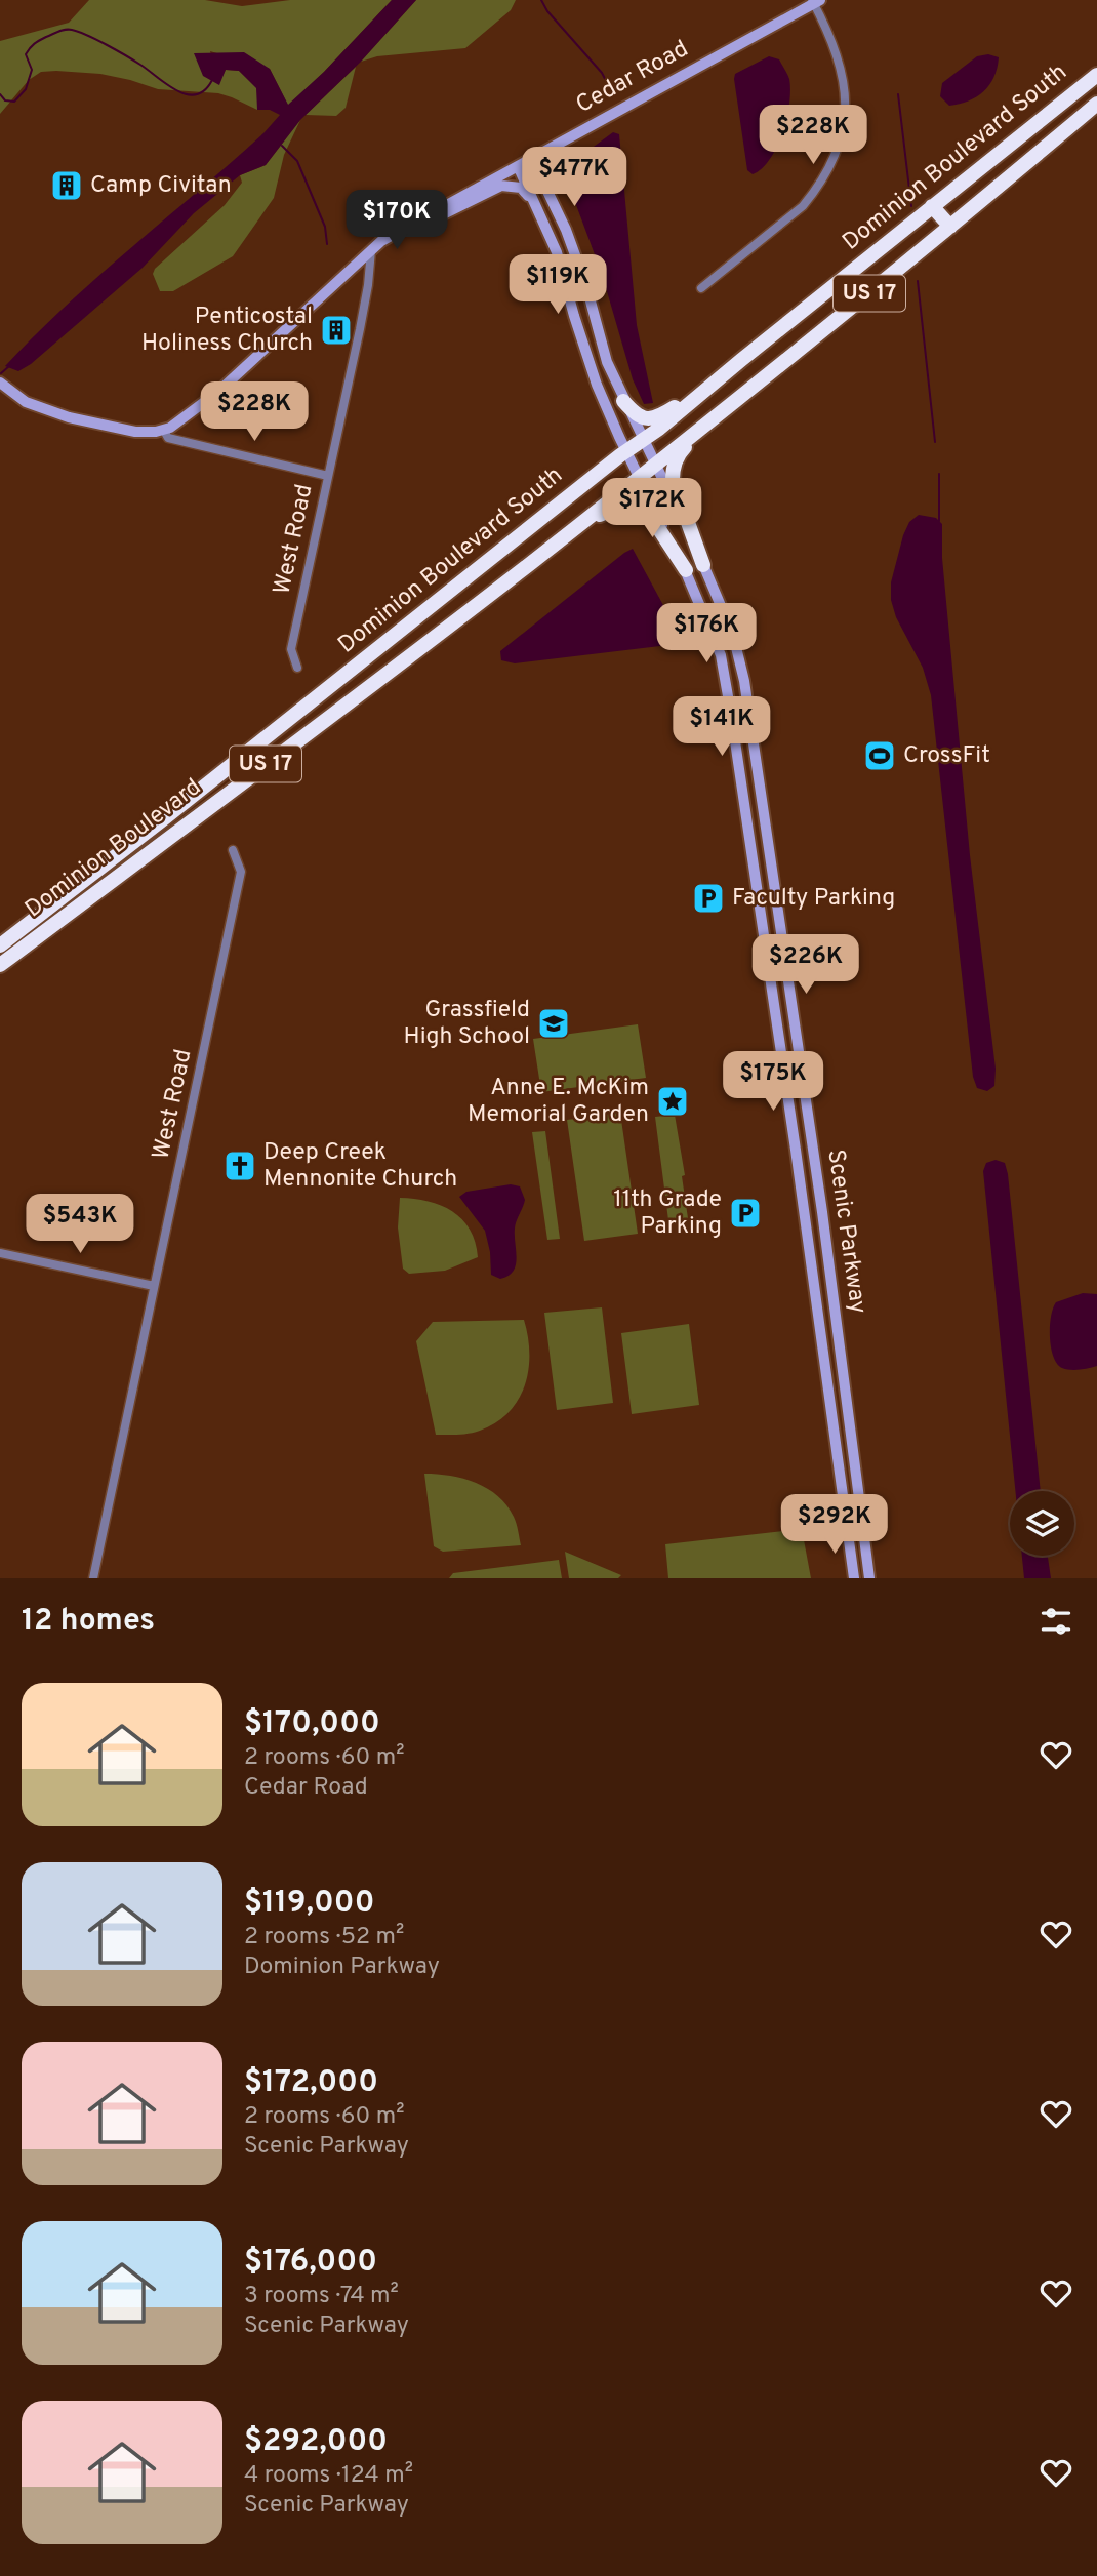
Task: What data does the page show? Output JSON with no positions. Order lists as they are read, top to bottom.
{
  "streets": {
    "highway": ["Dominion Boulevard South", "US 17", "Dominion Boulevard"],
    "street": ["Cedar Road", "West Road", "Scenic Parkway"]
  },
  "crossings": [
    ["Cedar Road", "West Road"],
    ["Cedar Road", "Scenic Parkway"],
    ["Dominion Boulevard South", "Dominion Boulevard"],
    ["Dominion Boulevard South", "Scenic Parkway"]
  ],
  "places": {
    "building": ["Camp Civitan", "Penticostal Holiness Church"],
    "sports": ["CrossFit"],
    "parking": ["Faculty Parking", "11th Grade Parking"],
    "school or university": ["Grassfield High School"],
    "place": ["Anne E. McKim Memorial Garden"],
    "church": ["Deep Creek Mennonite Church"]
  },
  "page": {
    "price": [
      "$228K",
      "$477K",
      "$170K",
      "$119K",
      "$228K",
      "$172K",
      "$176K",
      "$141K",
      "$226K",
      "$175K",
      "$543K",
      "$292K"
    ],
    "heading": "12 homes",
    "list": [
      {
        "name": "$170,000",
        "note": "2 rooms · 60 m² · Cedar Road"
      },
      {
        "name": "$119,000",
        "note": "2 rooms · 52 m² · Dominion Parkway"
      },
      {
        "name": "$172,000",
        "note": "2 rooms · 60 m² · Scenic Parkway"
      },
      {
        "name": "$176,000",
        "note": "3 rooms · 74 m² · Scenic Parkway"
      },
      {
        "name": "$292,000",
        "note": "4 rooms · 124 m² · Scenic Parkway"
      }
    ]
  }
}
